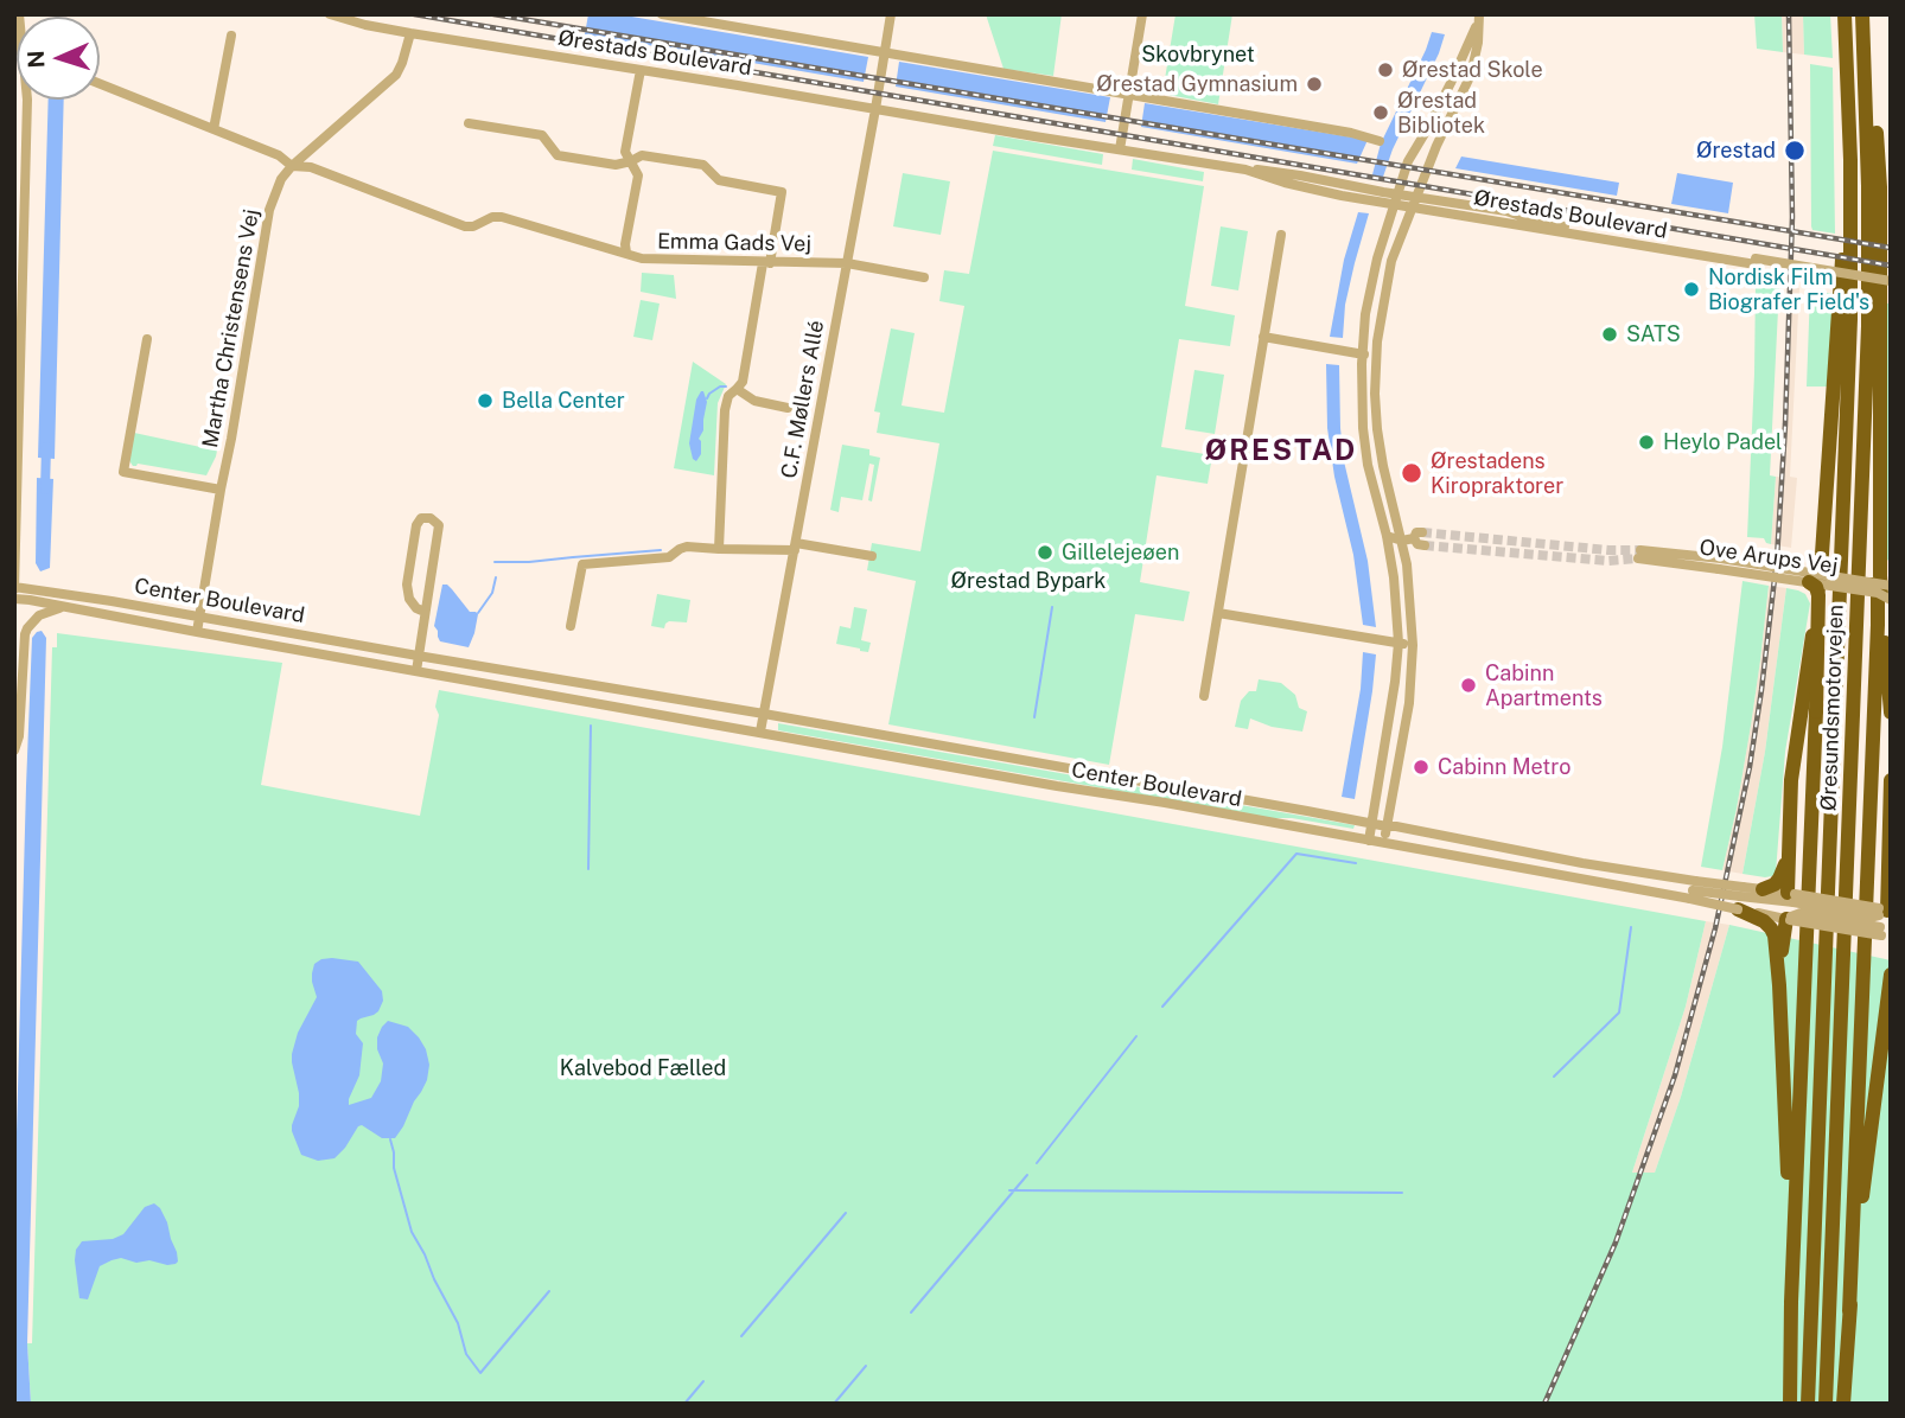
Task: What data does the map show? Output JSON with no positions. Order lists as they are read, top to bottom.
{
  "streets": {
    "highway": ["Øresundsmotorvejen"],
    "street": [
      "Ørestads Boulevard",
      "Emma Gads Vej",
      "Martha Christensens Vej",
      "C.F. Møllers Allé",
      "Ove Arups Vej",
      "Center Boulevard"
    ]
  },
  "crossings": [
    ["Ørestads Boulevard", "Martha Christensens Vej"],
    ["Ørestads Boulevard", "C.F. Møllers Allé"],
    ["Emma Gads Vej", "Martha Christensens Vej"],
    ["Emma Gads Vej", "C.F. Møllers Allé"],
    ["Martha Christensens Vej", "Center Boulevard"],
    ["C.F. Møllers Allé", "Center Boulevard"]
  ],
  "districts": ["ØRESTAD"],
  "parks": ["Skovbrynet", "Ørestad Bypark", "Kalvebod Fælled"],
  "places": [
    "Ørestad Skole",
    "Ørestad Gymnasium",
    "Ørestad Bibliotek",
    "Ørestad",
    "Nordisk Film Biografer Field's",
    "SATS",
    "Bella Center",
    "Heylo Padel",
    "Ørestadens Kiropraktorer",
    "Gillelejeøen",
    "Cabinn Apartments",
    "Cabinn Metro"
  ],
  "north": "left"
}
